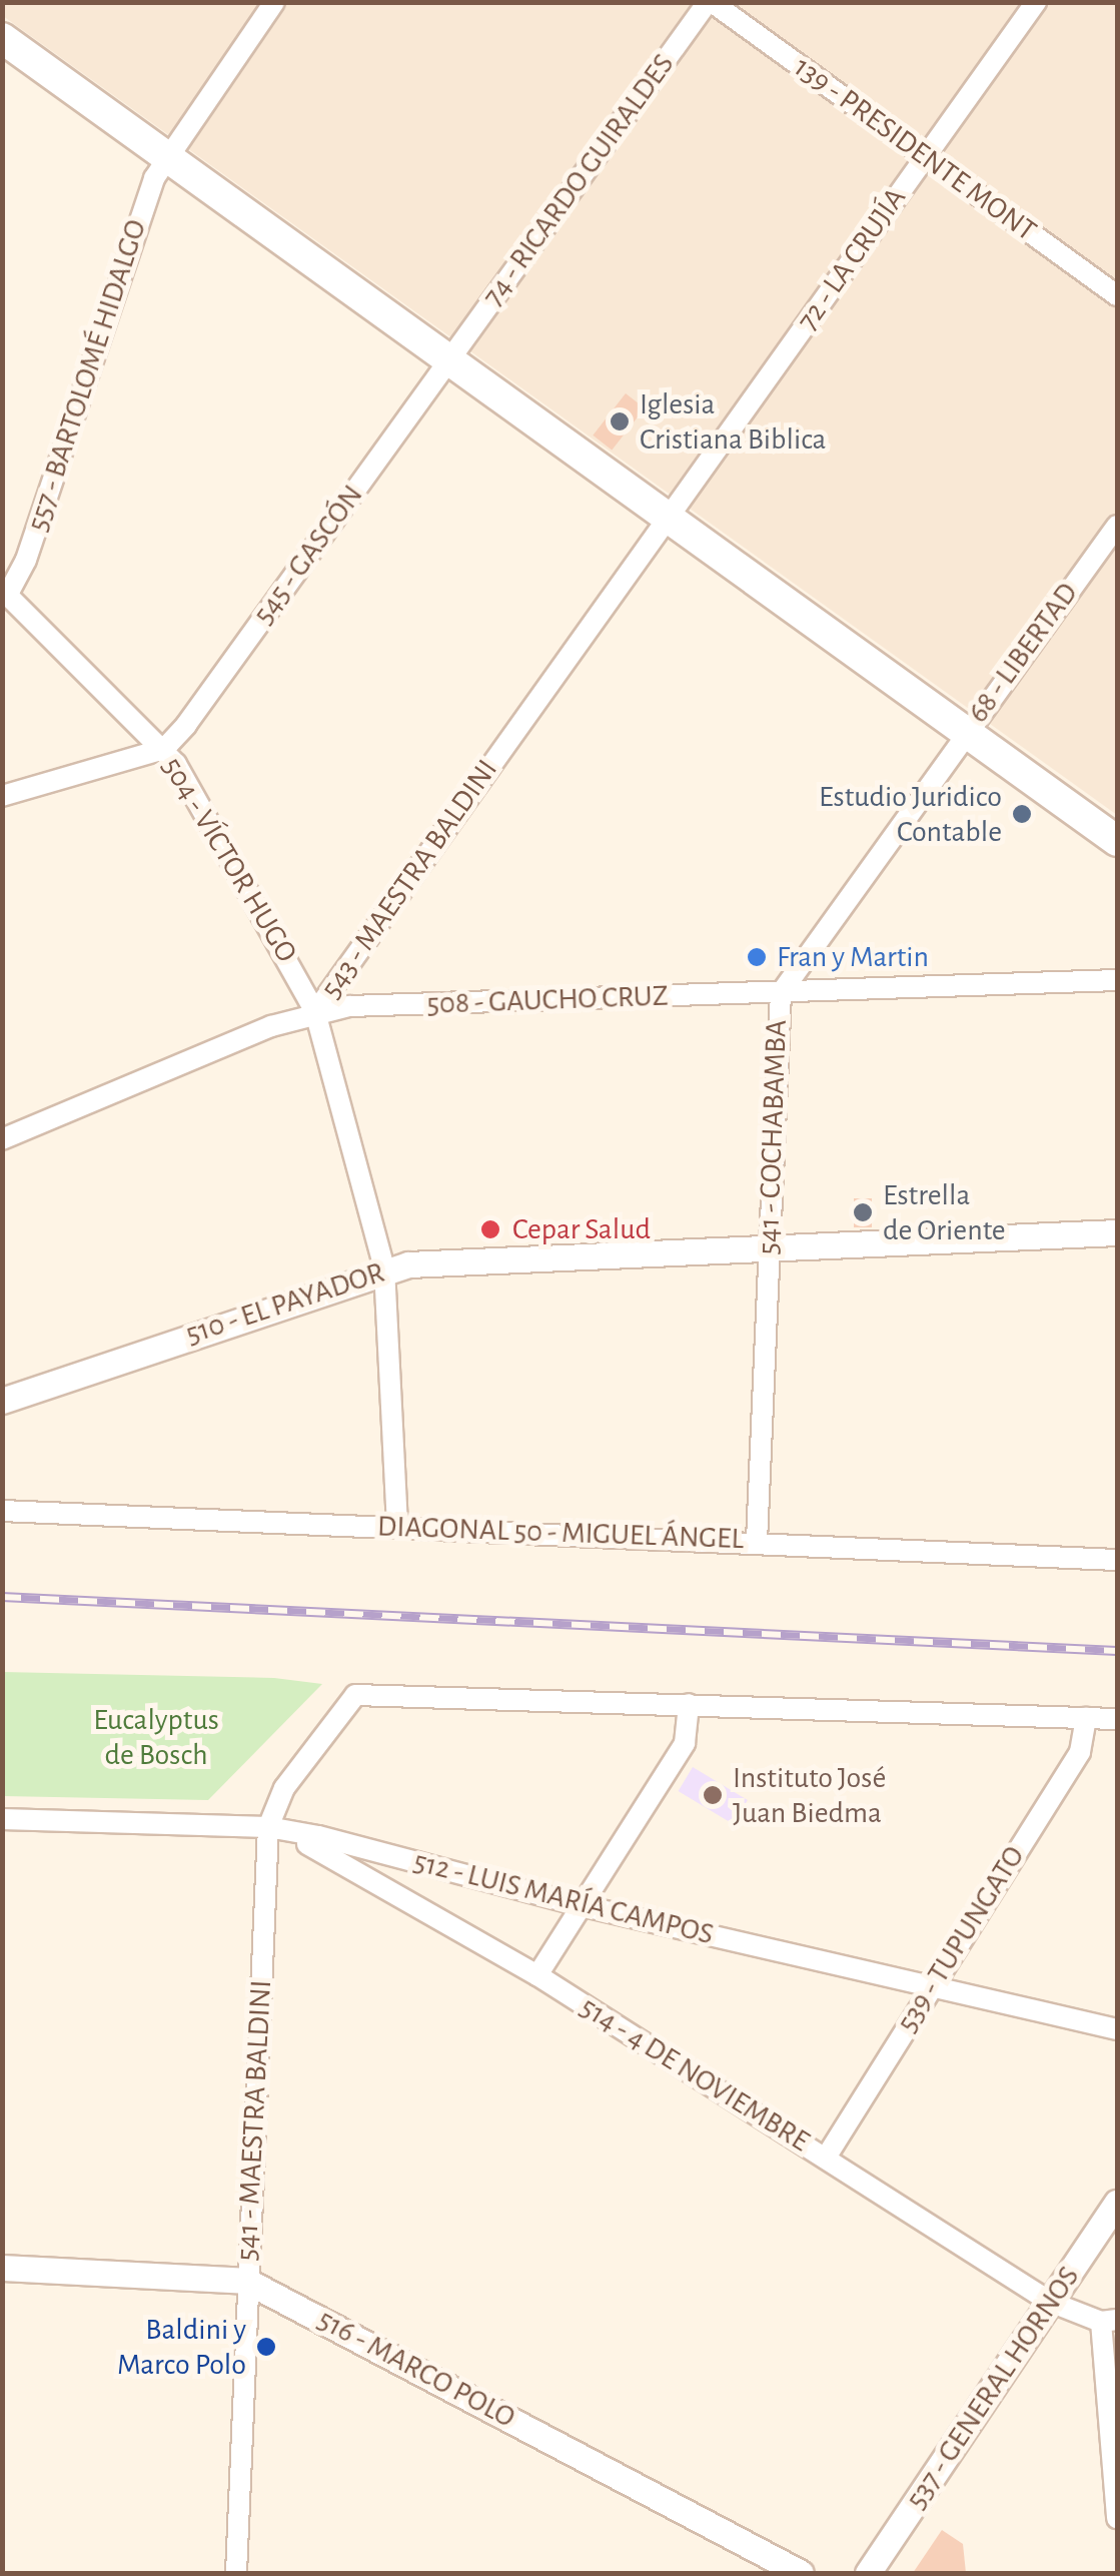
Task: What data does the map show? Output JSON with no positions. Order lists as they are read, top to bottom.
{
  "streets": {
    "street": [
      "139 - PRESIDENTE MONT",
      "74 - RICARDO GUIRALDES",
      "72 - LA CRUJÍA",
      "557 - BARTOLOMÉ HIDALGO",
      "545 - GASCÓN",
      "68 - LIBERTAD",
      "504 - VÍCTOR HUGO",
      "543 - MAESTRA BALDINI",
      "508 - GAUCHO CRUZ",
      "541 - COCHABAMBA",
      "510 - EL PAYADOR",
      "DIAGONAL 50 - MIGUEL ÁNGEL",
      "512 - LUIS MARÍA CAMPOS",
      "539 - TUPUNGATO",
      "514 - 4 DE NOVIEMBRE",
      "541 - MAESTRA BALDINI",
      "516 - MARCO POLO",
      "537 - GENERAL HORNOS"
    ]
  },
  "crossings": [
    ["139 - PRESIDENTE MONT", "74 - RICARDO GUIRALDES"],
    ["139 - PRESIDENTE MONT", "72 - LA CRUJÍA"],
    ["74 - RICARDO GUIRALDES", "545 - GASCÓN"],
    ["72 - LA CRUJÍA", "543 - MAESTRA BALDINI"],
    ["557 - BARTOLOMÉ HIDALGO", "504 - VÍCTOR HUGO"],
    ["545 - GASCÓN", "504 - VÍCTOR HUGO"],
    ["68 - LIBERTAD", "541 - COCHABAMBA"],
    ["504 - VÍCTOR HUGO", "543 - MAESTRA BALDINI"],
    ["504 - VÍCTOR HUGO", "508 - GAUCHO CRUZ"],
    ["543 - MAESTRA BALDINI", "508 - GAUCHO CRUZ"],
    ["543 - MAESTRA BALDINI", "510 - EL PAYADOR"],
    ["543 - MAESTRA BALDINI", "DIAGONAL 50 - MIGUEL ÁNGEL"],
    ["508 - GAUCHO CRUZ", "541 - COCHABAMBA"],
    ["541 - COCHABAMBA", "510 - EL PAYADOR"],
    ["541 - COCHABAMBA", "DIAGONAL 50 - MIGUEL ÁNGEL"],
    ["512 - LUIS MARÍA CAMPOS", "539 - TUPUNGATO"],
    ["512 - LUIS MARÍA CAMPOS", "514 - 4 DE NOVIEMBRE"],
    ["512 - LUIS MARÍA CAMPOS", "541 - MAESTRA BALDINI"],
    ["539 - TUPUNGATO", "514 - 4 DE NOVIEMBRE"],
    ["514 - 4 DE NOVIEMBRE", "541 - MAESTRA BALDINI"],
    ["514 - 4 DE NOVIEMBRE", "537 - GENERAL HORNOS"],
    ["541 - MAESTRA BALDINI", "516 - MARCO POLO"]
  ],
  "parks": ["Eucalyptus de Bosch"],
  "places": [
    "Iglesia Cristiana Biblica",
    "Estudio Juridico Contable",
    "Fran y Martin",
    "Estrella de Oriente",
    "Cepar Salud",
    "Instituto José Juan Biedma",
    "Baldini y Marco Polo"
  ]
}
